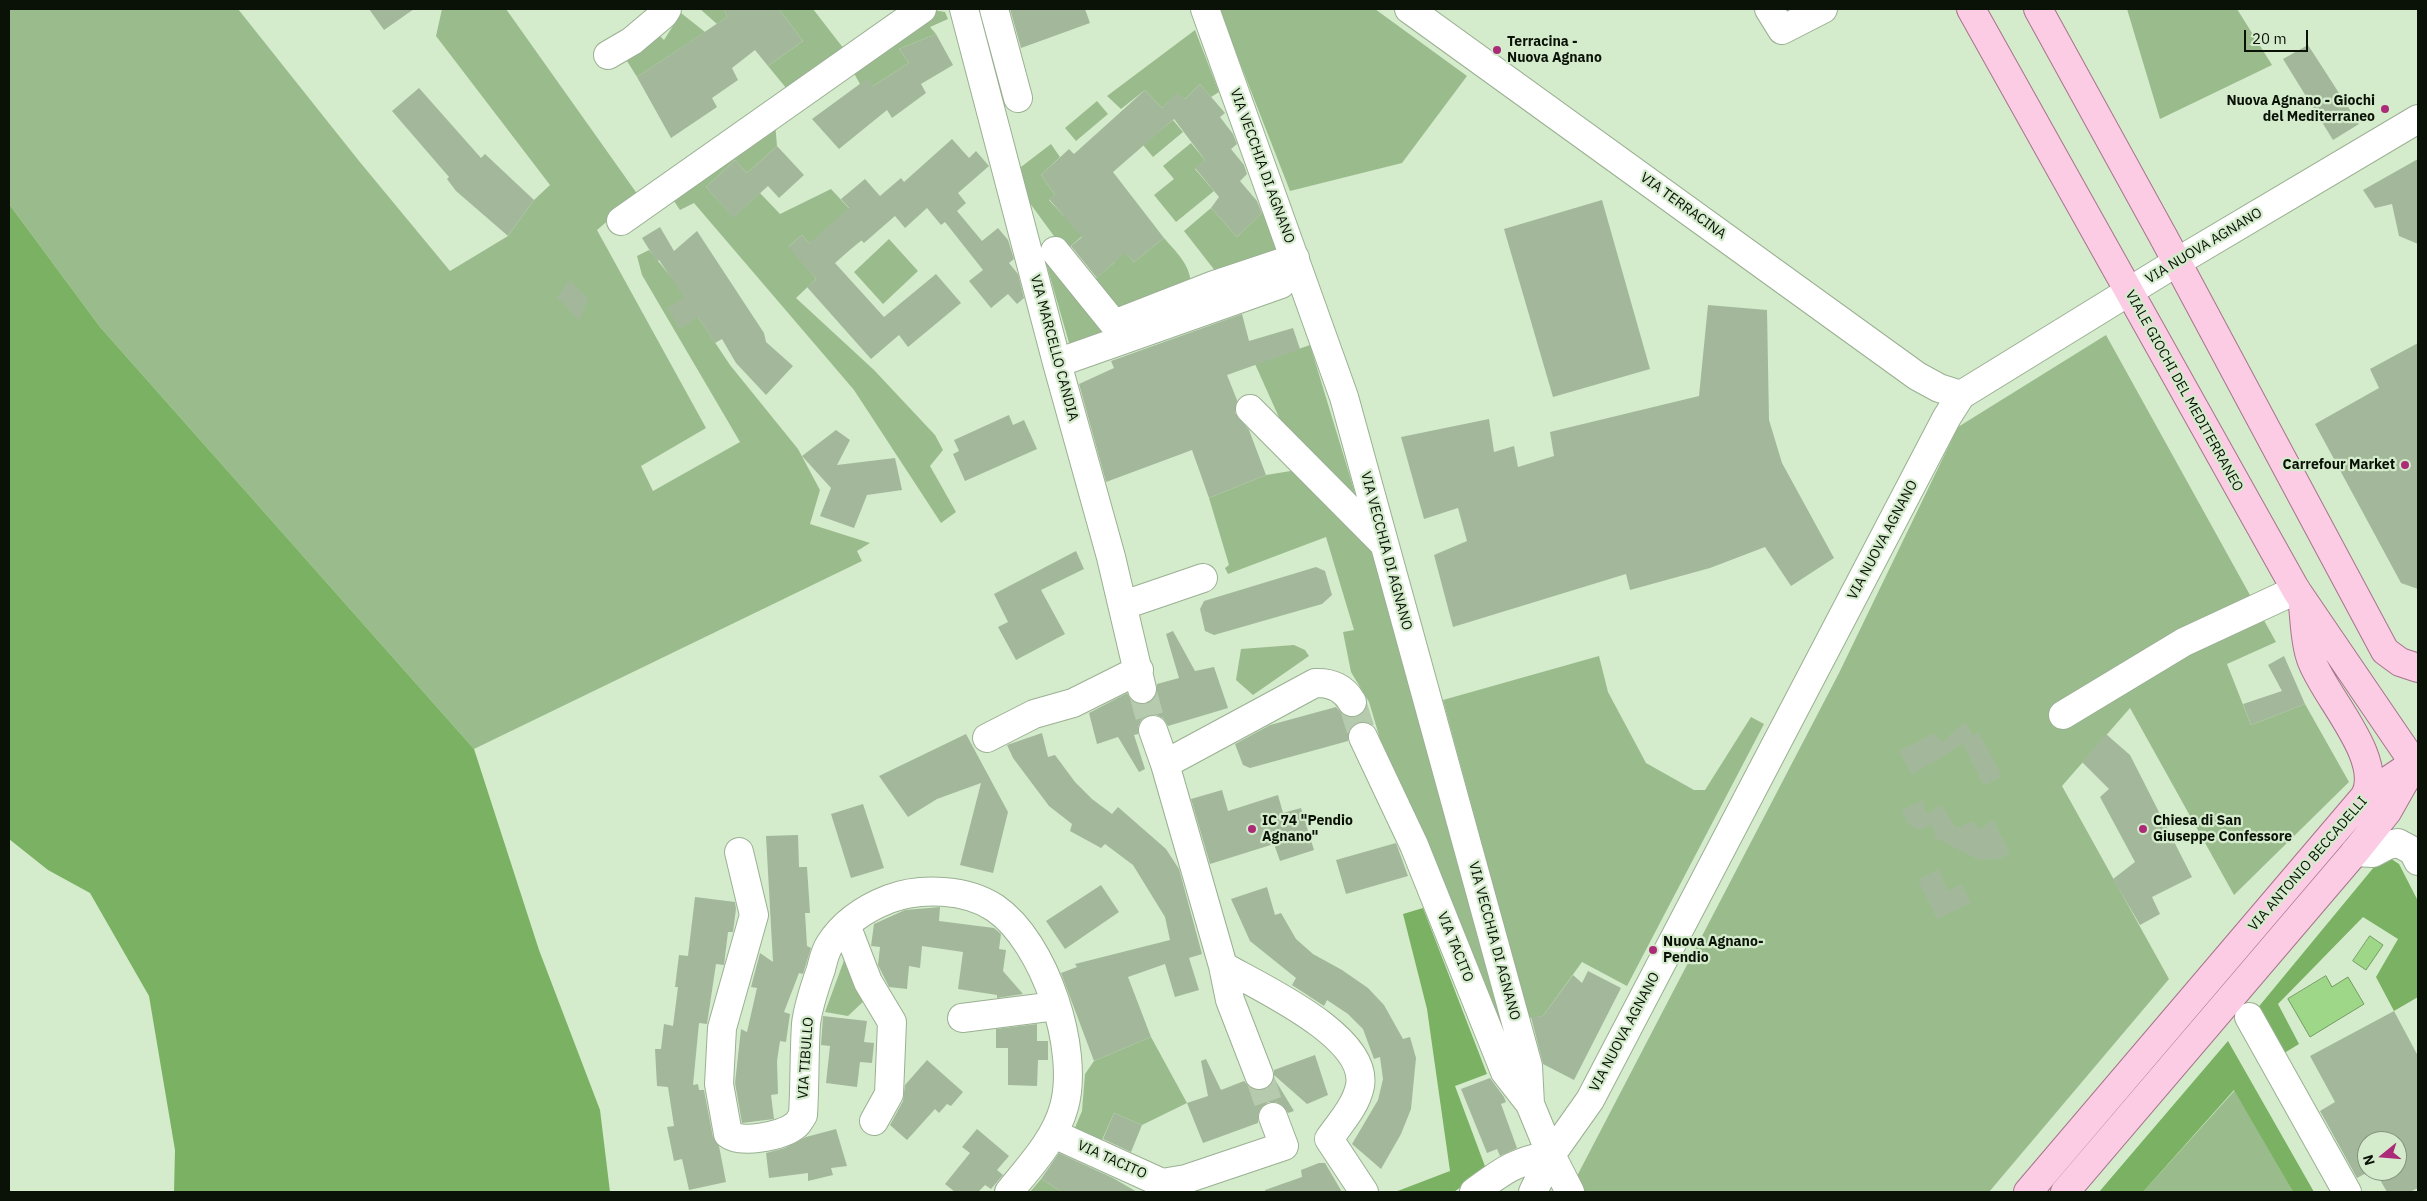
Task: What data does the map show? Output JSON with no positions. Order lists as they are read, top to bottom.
{
  "streets": {
    "main road": ["VIALE GIOCHI DEL MEDITERRANEO", "VIA ANTONIO BECCADELLI"],
    "street": [
      "VIA VECCHIA DI AGNANO",
      "VIA TERRACINA",
      "VIA NUOVA AGNANO",
      "VIA MARCELLO CANDIA",
      "VIA TACITO",
      "VIA TIBULLO"
    ]
  },
  "crossings": [
    ["VIA VECCHIA DI AGNANO", "VIA TACITO"],
    ["VIA TERRACINA", "VIA NUOVA AGNANO"],
    ["VIA NUOVA AGNANO", "VIALE GIOCHI DEL MEDITERRANEO"],
    ["VIA NUOVA AGNANO", "VIA TACITO"],
    ["VIALE GIOCHI DEL MEDITERRANEO", "VIA ANTONIO BECCADELLI"],
    ["VIA TACITO", "VIA TIBULLO"]
  ],
  "places": [
    "Terracina - Nuova Agnano",
    "Nuova Agnano - Giochi del Mediterraneo",
    "Carrefour Market",
    "IC 74 \"Pendio Agnano\"",
    "Chiesa di San Giuseppe Confessore",
    "Nuova Agnano- Pendio"
  ],
  "scale_bar": "20 m",
  "north": "left"
}
